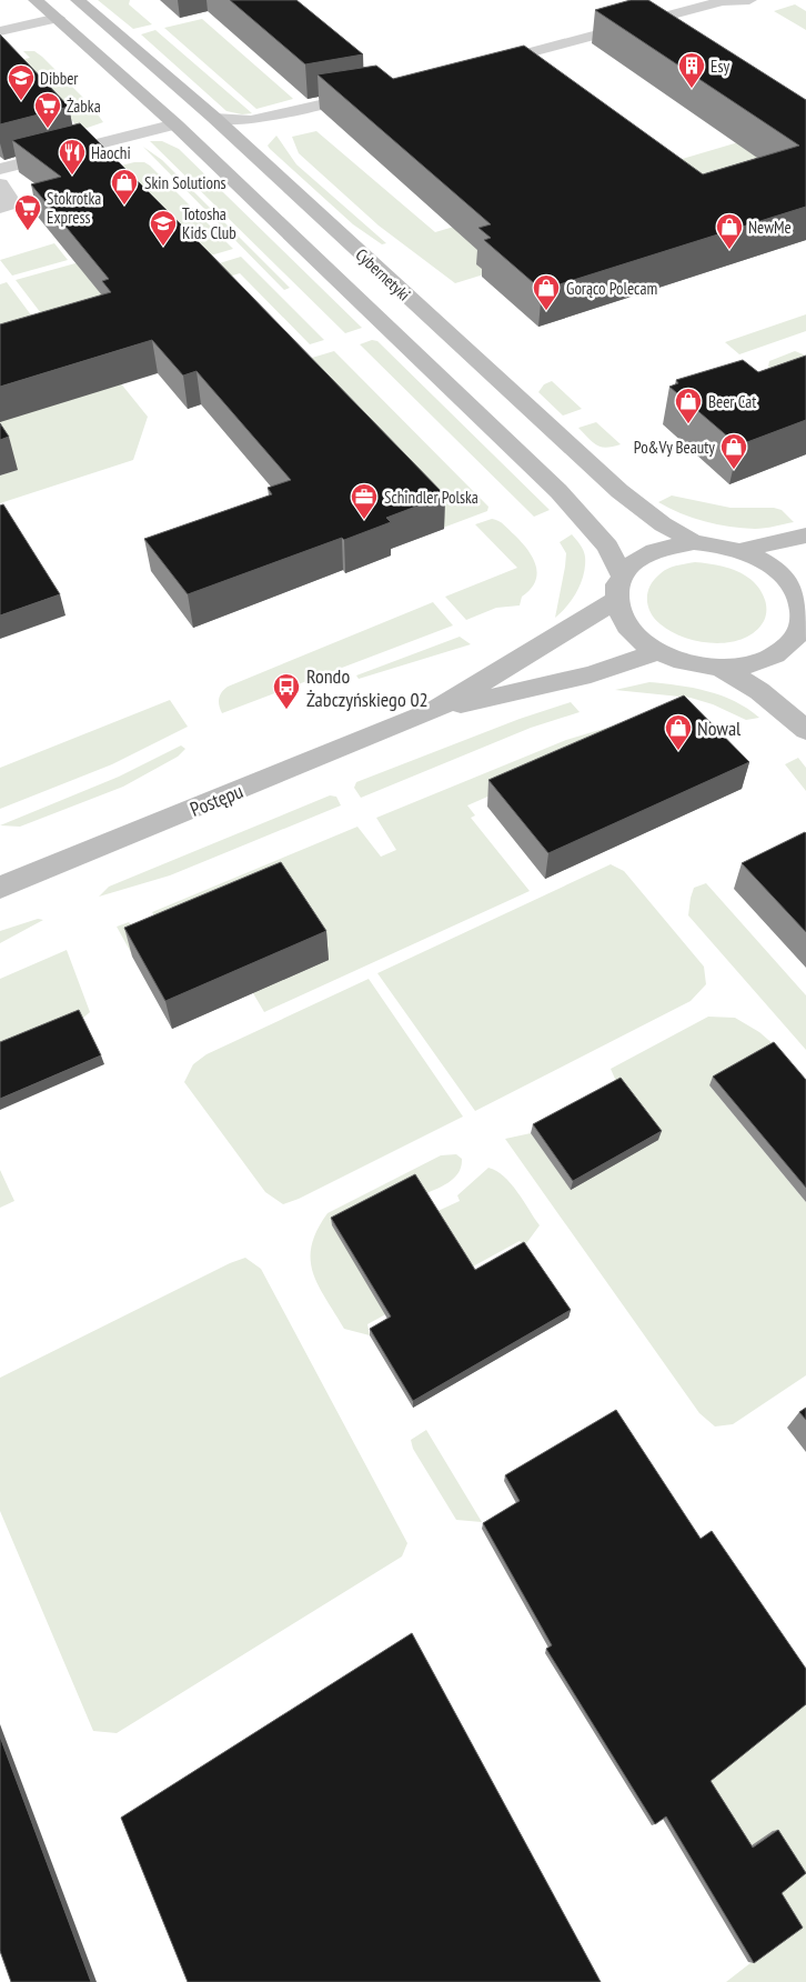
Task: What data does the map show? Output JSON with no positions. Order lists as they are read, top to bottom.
{
  "streets": {
    "street": ["Cybernetyki", "Postępu"]
  },
  "crossings": [
    ["Cybernetyki", "Postępu"]
  ],
  "places": {
    "building": ["Esy"],
    "school or university": ["Dibber", "Totosha Kids Club"],
    "supermarket": ["Żabka", "Stokrotka Express"],
    "restaurant": ["Haochi"],
    "shop": [
      "Skin Solutions",
      "NewMe",
      "Gorąco Polecam",
      "Beer Cat",
      "Po&Vy Beauty",
      "Nowal"
    ],
    "office": ["Schindler Polska"],
    "bus stop": ["Rondo Żabczyńskiego 02"]
  }
}
